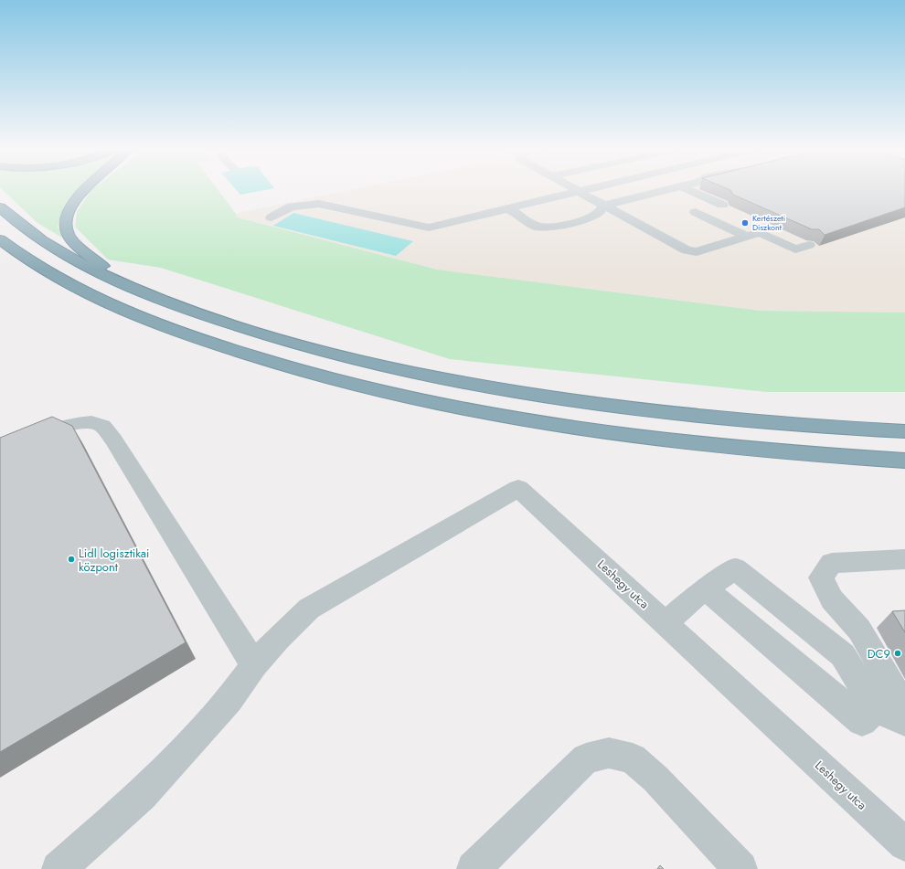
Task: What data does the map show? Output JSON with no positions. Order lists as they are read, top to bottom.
{
  "streets": {
    "street": ["Leshegy utca"]
  },
  "places": ["Kertészeti Diszkont", "Lidl logisztikai központ", "DC9"]
}
